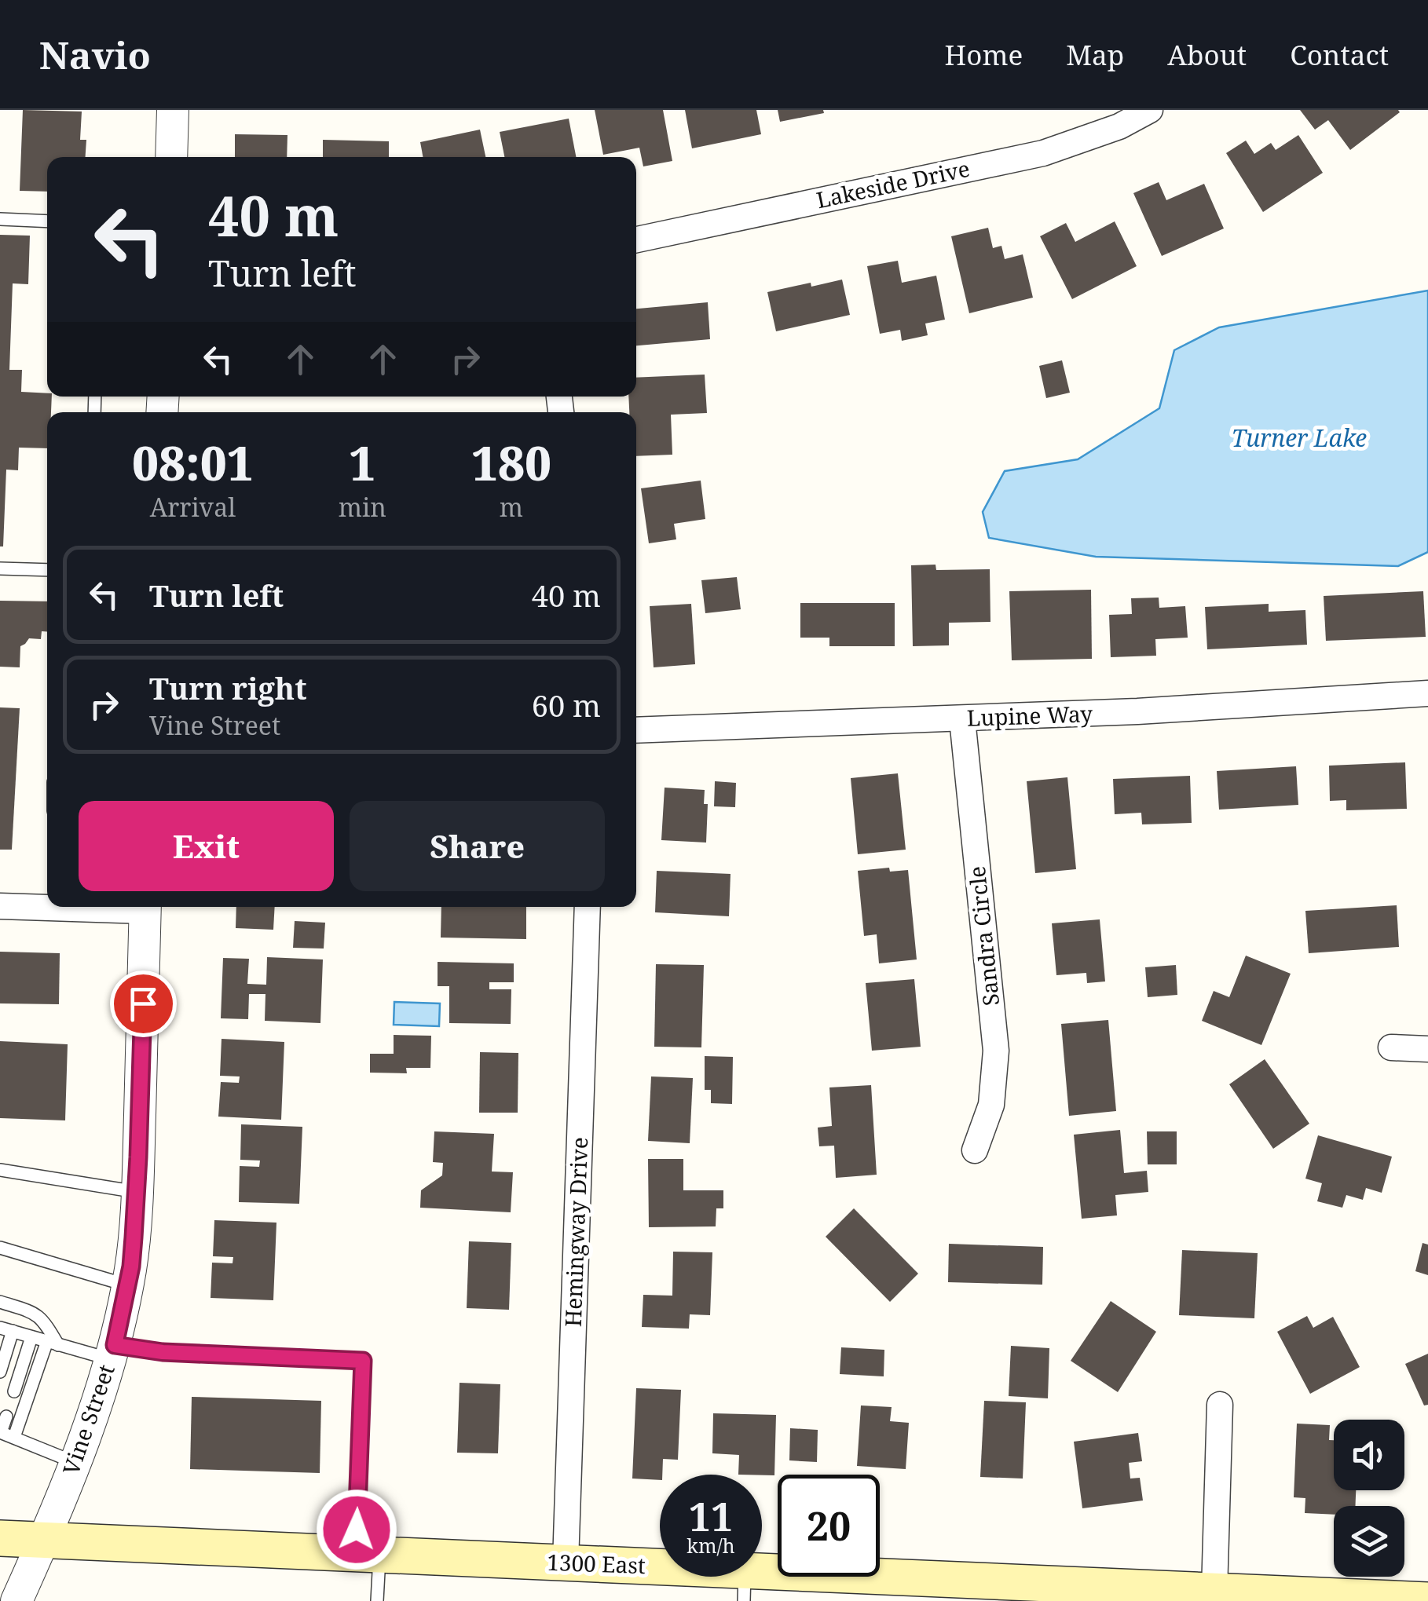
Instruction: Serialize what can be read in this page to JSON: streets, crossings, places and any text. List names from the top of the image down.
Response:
{
  "streets": {
    "main road": ["1300 East"],
    "street": [
      "Lakeside Drive",
      "Lupine Way",
      "Sandra Circle",
      "Hemingway Drive",
      "Vine Street"
    ]
  },
  "crossings": [
    ["Lupine Way", "Sandra Circle"],
    ["Hemingway Drive", "1300 East"],
    ["Vine Street", "1300 East"]
  ],
  "water": ["Turner Lake"],
  "page": {
    "header": "Navio",
    "nav": [
      "Home",
      "Map",
      "About",
      "Contact"
    ],
    "turn": ["40 m", "Turn left"],
    "eta": [
      "08:01",
      "Arrival",
      "1",
      "min",
      "180",
      "m"
    ],
    "list": [
      {
        "name": "Turn left",
        "value": "40 m"
      },
      {
        "name": "Turn right",
        "note": "Vine Street",
        "value": "60 m"
      }
    ],
    "buttons": ["Exit", "Share"],
    "speed": "11 km/h",
    "limit": "20"
  }
}
